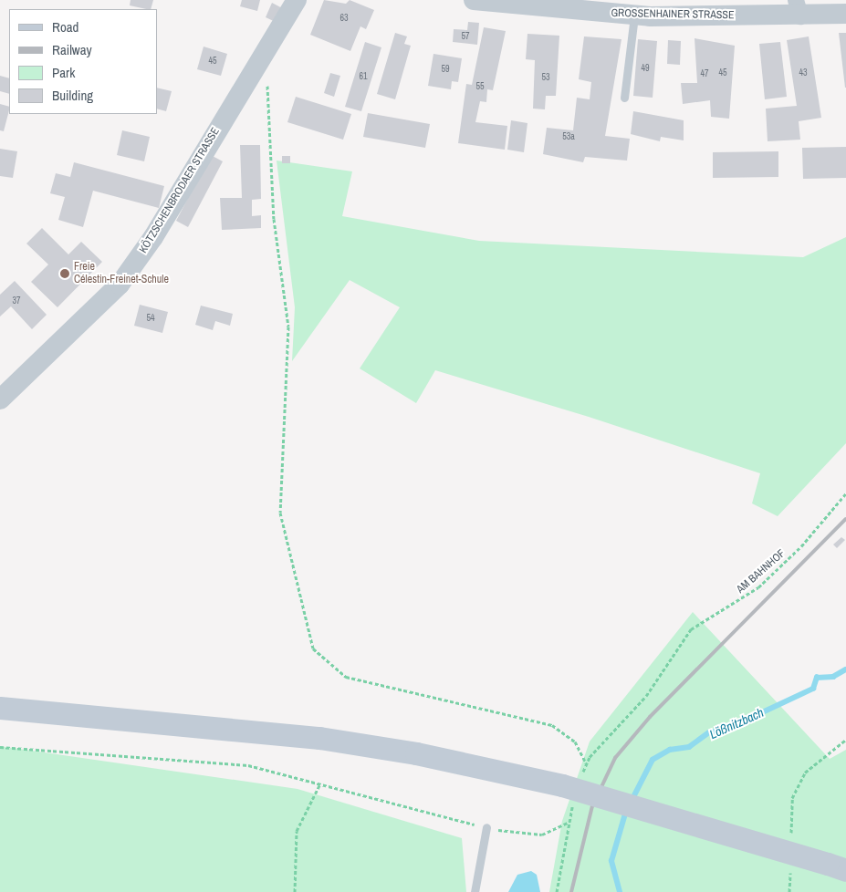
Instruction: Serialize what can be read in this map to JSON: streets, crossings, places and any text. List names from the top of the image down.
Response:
{
  "streets": {
    "street": ["GROSSENHAINER STRASSE", "KÖTZSCHENBRODAER STRASSE"],
    "path": ["AM BAHNHOF"]
  },
  "crossings": [
    ["KÖTZSCHENBRODAER STRASSE", "AM BAHNHOF"]
  ],
  "water": ["Lößnitzbach"],
  "places": ["Freie Célestin-Freinet-Schule"],
  "house_numbers": [
    "63",
    "57",
    "45",
    "49",
    "59",
    "45",
    "43",
    "47",
    "61",
    "53",
    "55",
    "53a",
    "37",
    "54"
  ],
  "legend": [
    "Road",
    "Railway",
    "Park",
    "Building"
  ]
}
